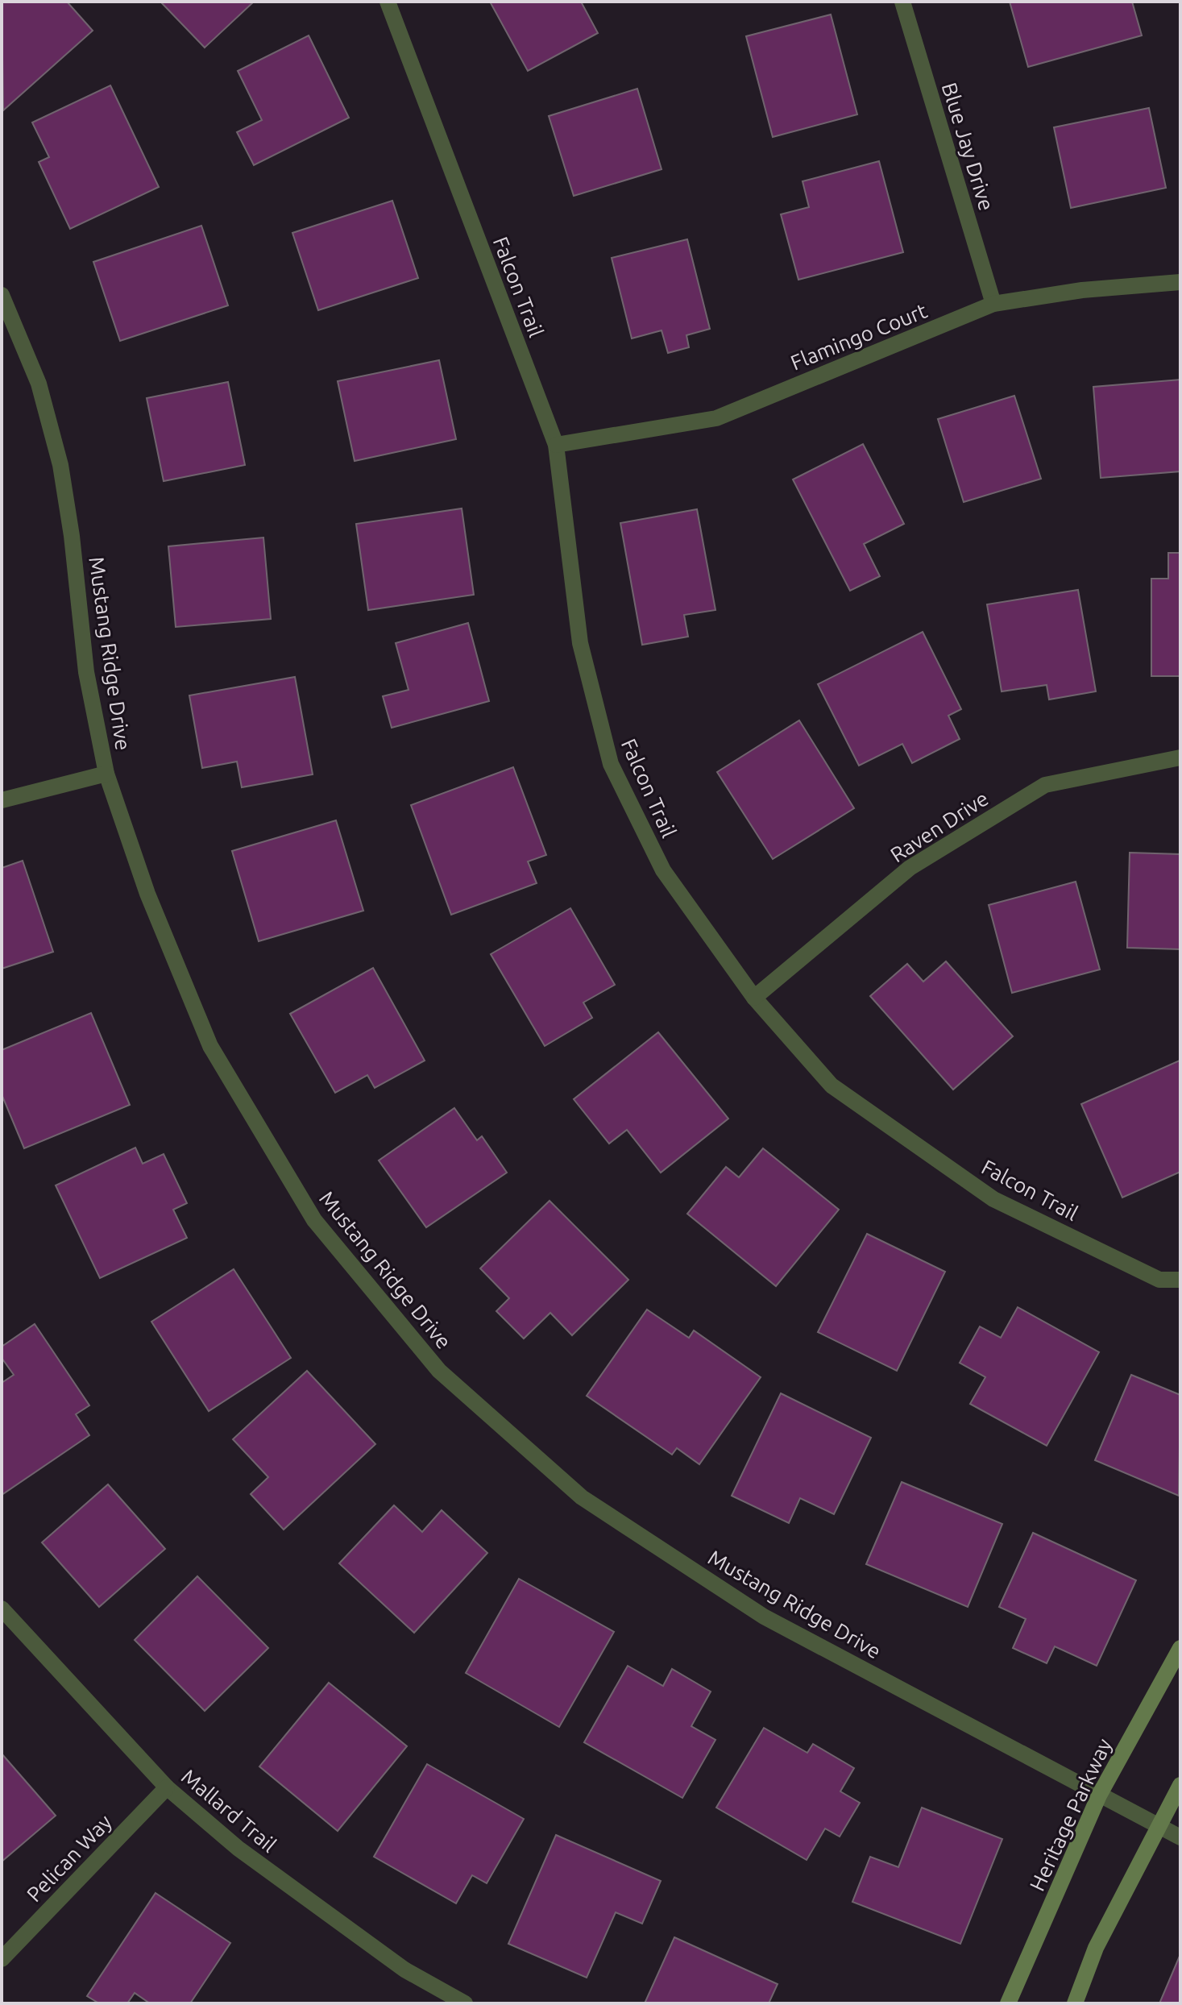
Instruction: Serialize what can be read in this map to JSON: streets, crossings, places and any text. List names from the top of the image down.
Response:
{
  "streets": {
    "main road": ["Heritage Parkway"],
    "street": [
      "Blue Jay Drive",
      "Falcon Trail",
      "Flamingo Court",
      "Mustang Ridge Drive",
      "Raven Drive",
      "Mallard Trail",
      "Pelican Way"
    ]
  },
  "crossings": [
    ["Blue Jay Drive", "Flamingo Court"],
    ["Falcon Trail", "Flamingo Court"],
    ["Falcon Trail", "Raven Drive"],
    ["Mustang Ridge Drive", "Heritage Parkway"],
    ["Mallard Trail", "Pelican Way"]
  ]
}
